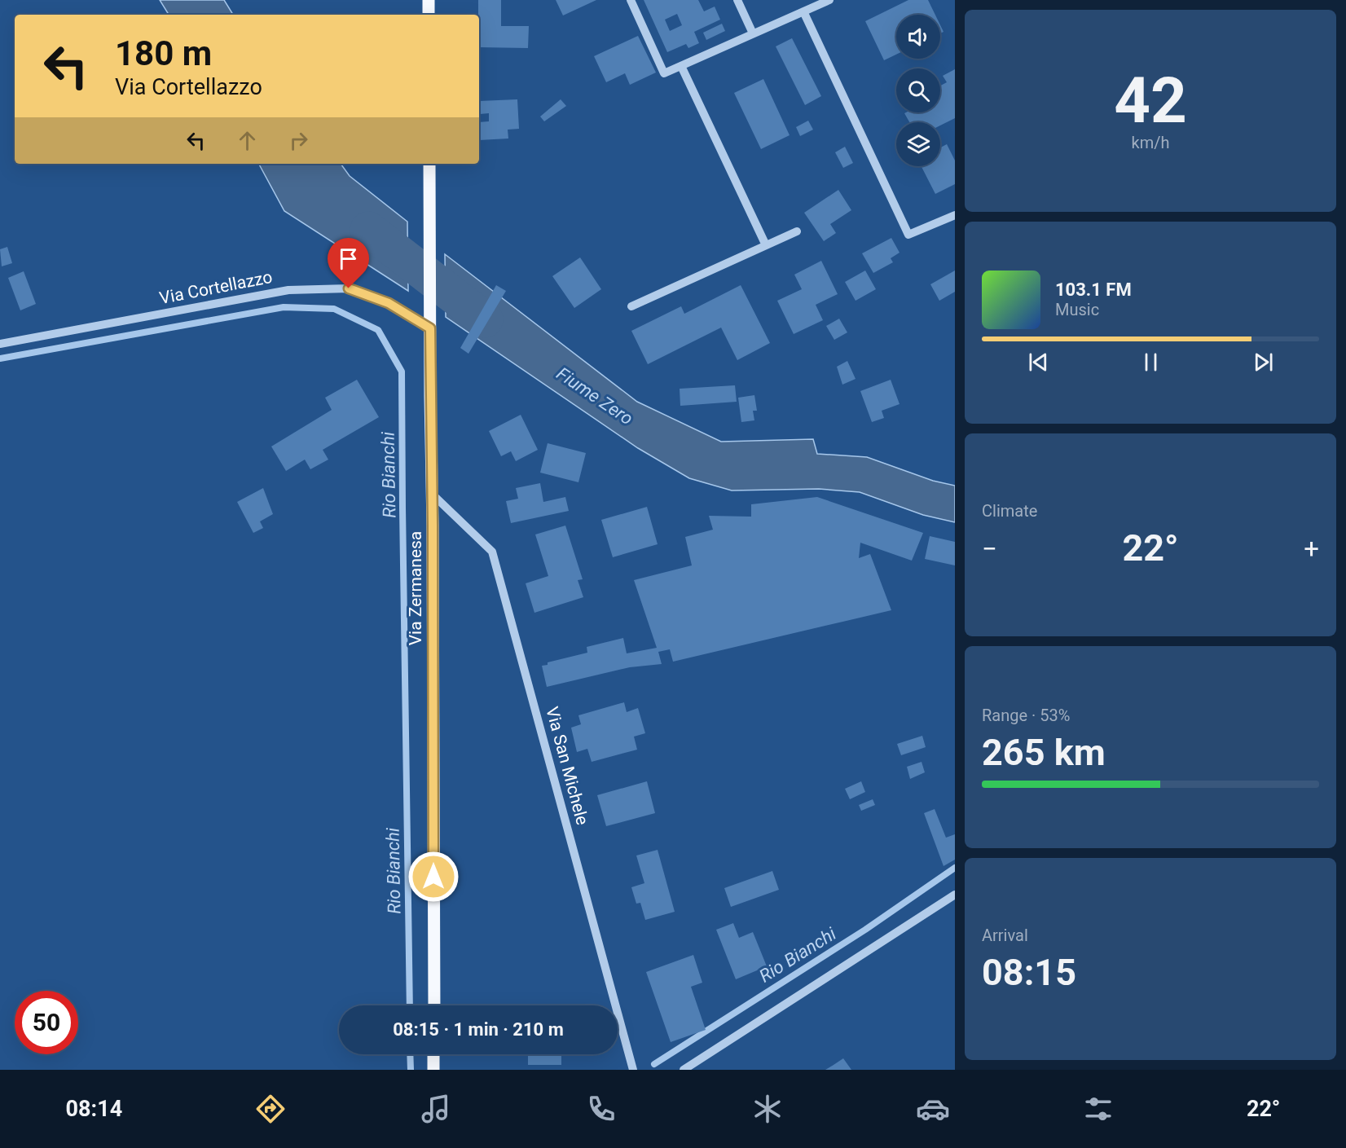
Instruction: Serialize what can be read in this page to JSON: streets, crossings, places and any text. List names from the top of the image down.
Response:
{
  "streets": {
    "main road": ["Via Zermanesa"],
    "street": ["Via Cortellazzo", "Via San Michele"]
  },
  "crossings": [
    ["Via Cortellazzo", "Via Zermanesa"],
    ["Via Zermanesa", "Via San Michele"]
  ],
  "water": ["Fiume Zero", "Rio Bianchi"],
  "page": {
    "tile": [
      ["42", "km/h"],
      "Climate",
      ["Range · 53%", "265 km"],
      ["Arrival", "08:15"]
    ],
    "turn": ["180 m", "Via Cortellazzo"],
    "song": ["103.1 FM", "Music"],
    "heat": ["−", "22°", "+"],
    "limit": "50",
    "trip": "08:15 · 1 min · 210 m",
    "tabs": ["08:14", "22°"]
  }
}
